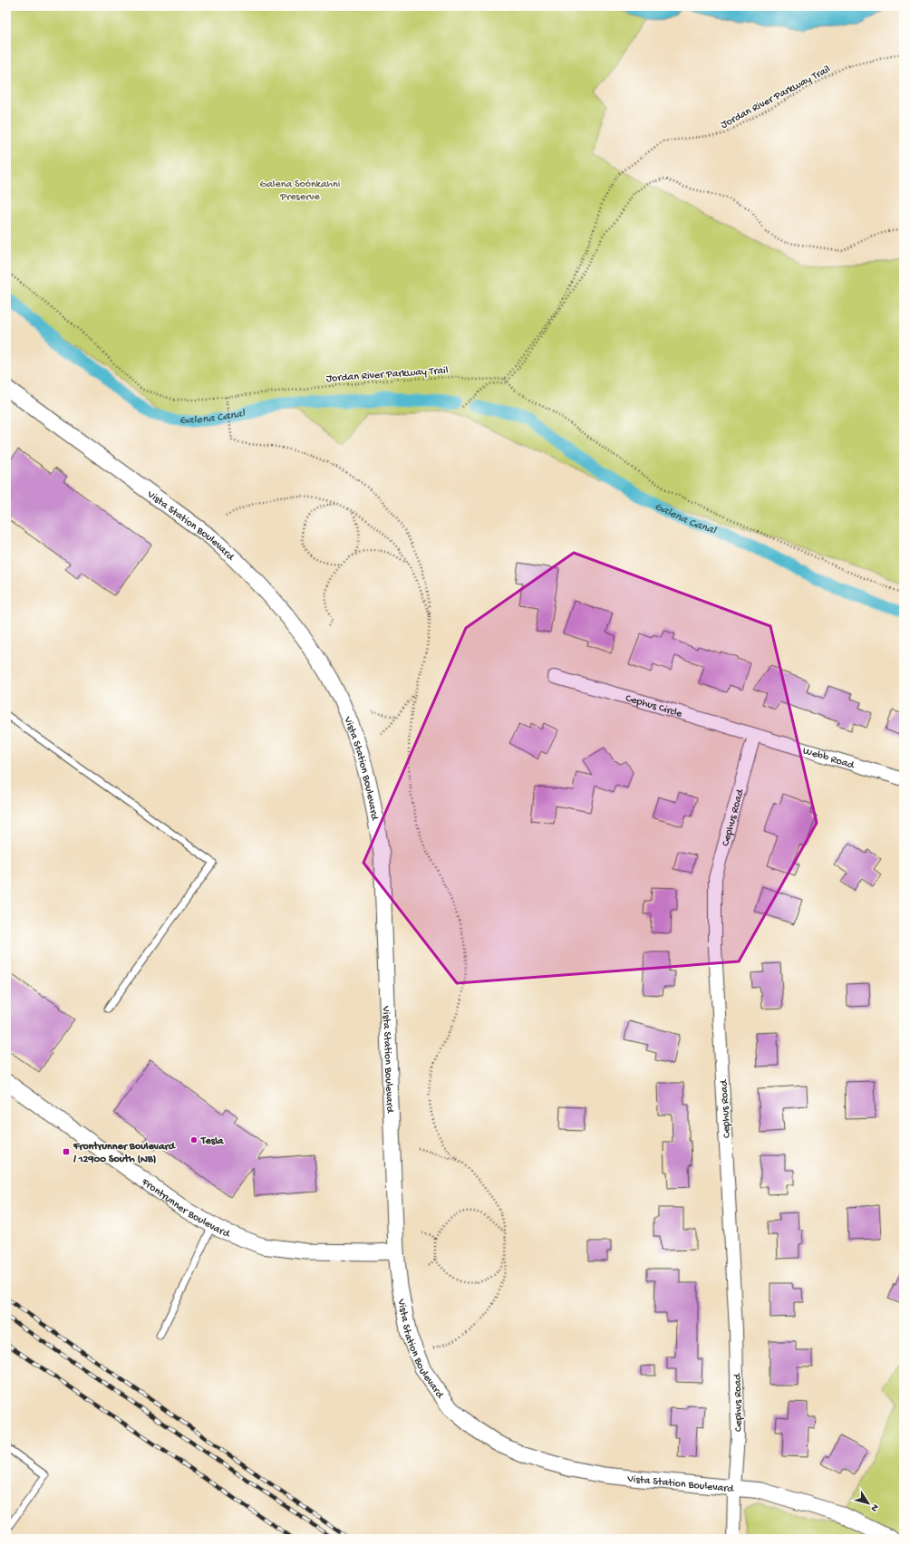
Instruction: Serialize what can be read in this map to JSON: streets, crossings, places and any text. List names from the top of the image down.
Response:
{
  "streets": {
    "street": [
      "Vista Station Boulevard",
      "Cephus Circle",
      "Webb Road",
      "Cephus Road",
      "Frontrunner Boulevard"
    ],
    "path": ["Jordan River Parkway Trail"]
  },
  "crossings": [
    ["Vista Station Boulevard", "Cephus Road"],
    ["Vista Station Boulevard", "Frontrunner Boulevard"],
    ["Cephus Circle", "Webb Road"],
    ["Cephus Circle", "Cephus Road"],
    ["Webb Road", "Cephus Road"]
  ],
  "water": ["Galena Canal"],
  "parks": ["Galena Soónkahni Preserve"],
  "places": {
    "other": ["Tesla"],
    "transit": ["Frontrunner Boulevard / 12900 South (NB)"]
  },
  "north": "bottom right"
}
